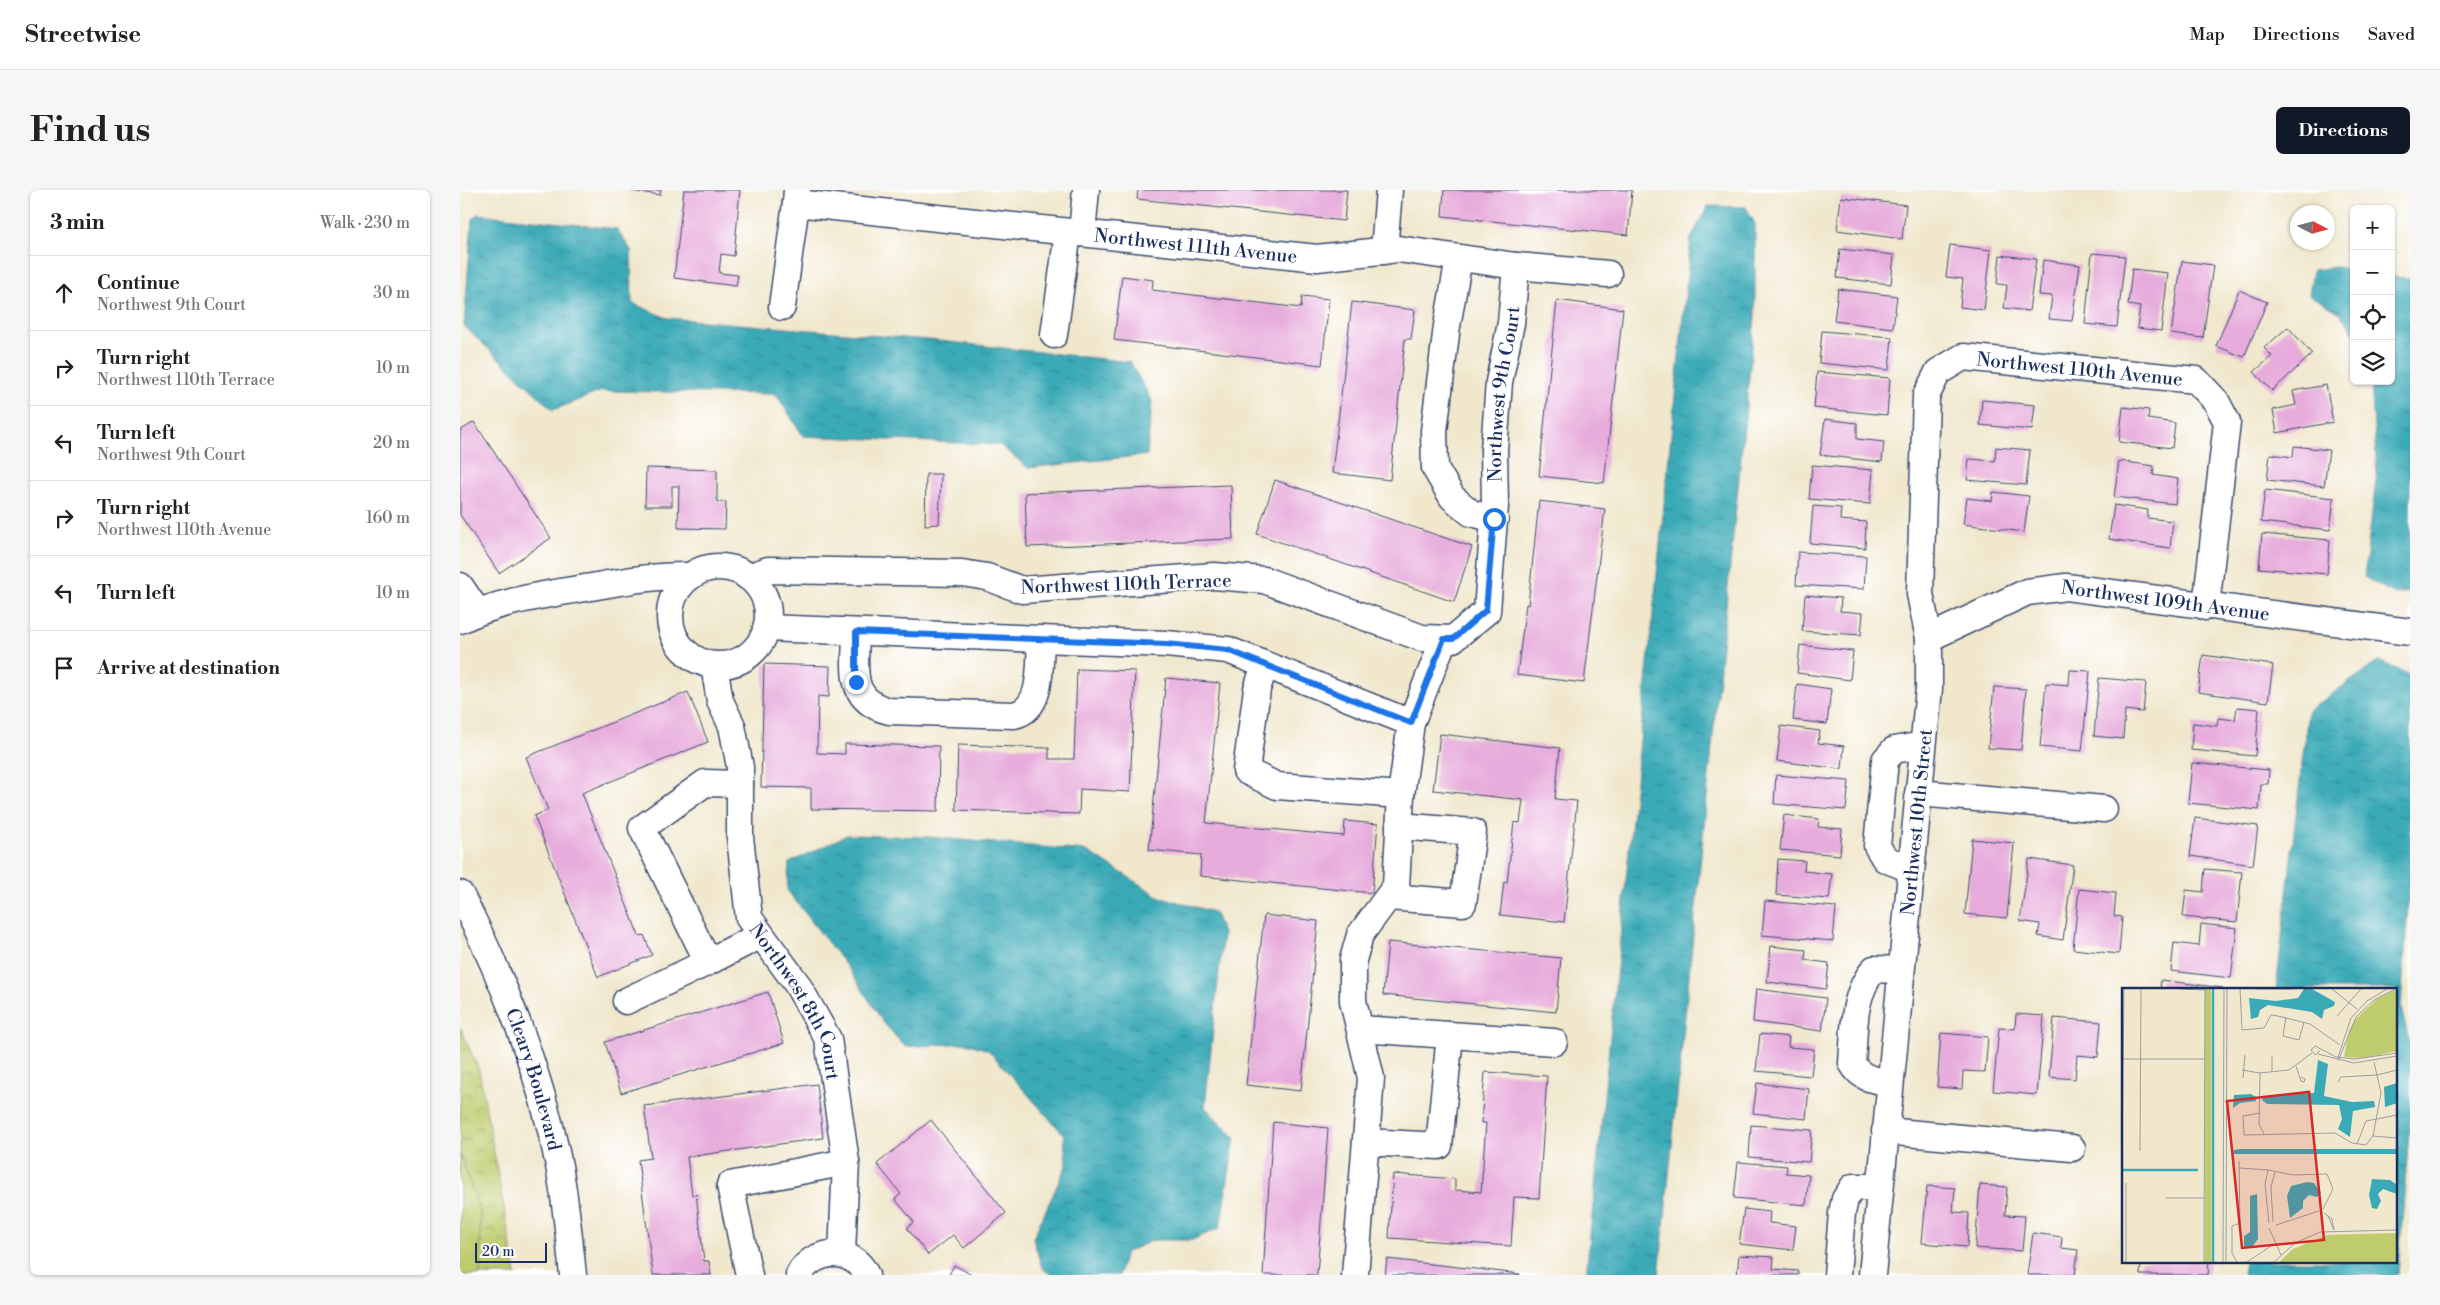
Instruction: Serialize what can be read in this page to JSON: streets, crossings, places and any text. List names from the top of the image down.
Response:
{
  "streets": {
    "street": [
      "Northwest 111th Avenue",
      "Northwest 110th Avenue",
      "Northwest 9th Court",
      "Northwest 110th Terrace",
      "Northwest 109th Avenue",
      "Northwest 10th Street",
      "Northwest 8th Court",
      "Cleary Boulevard"
    ]
  },
  "crossings": [
    ["Northwest 111th Avenue", "Northwest 9th Court"],
    ["Northwest 110th Avenue", "Northwest 109th Avenue"],
    ["Northwest 110th Avenue", "Northwest 10th Street"],
    ["Northwest 9th Court", "Northwest 110th Terrace"],
    ["Northwest 110th Terrace", "Northwest 8th Court"],
    ["Northwest 109th Avenue", "Northwest 10th Street"]
  ],
  "scale_bar": "20 m",
  "north": "right",
  "page": {
    "header": "Streetwise",
    "nav": ["Map", "Directions", "Saved"],
    "buttons": "Directions",
    "title": "Find us",
    "heading": ["3 min", "Walk · 230 m"],
    "map_buttons": ["+", "−"],
    "list": [
      ["Continue", "Northwest 9th Court", "30 m"],
      ["Turn right", "Northwest 110th Terrace", "10 m"],
      ["Turn left", "Northwest 9th Court", "20 m"],
      ["Turn right", "Northwest 110th Avenue", "160 m"],
      ["Turn left", "10 m"],
      "Arrive at destination"
    ],
    "scale": "20 m"
  }
}
